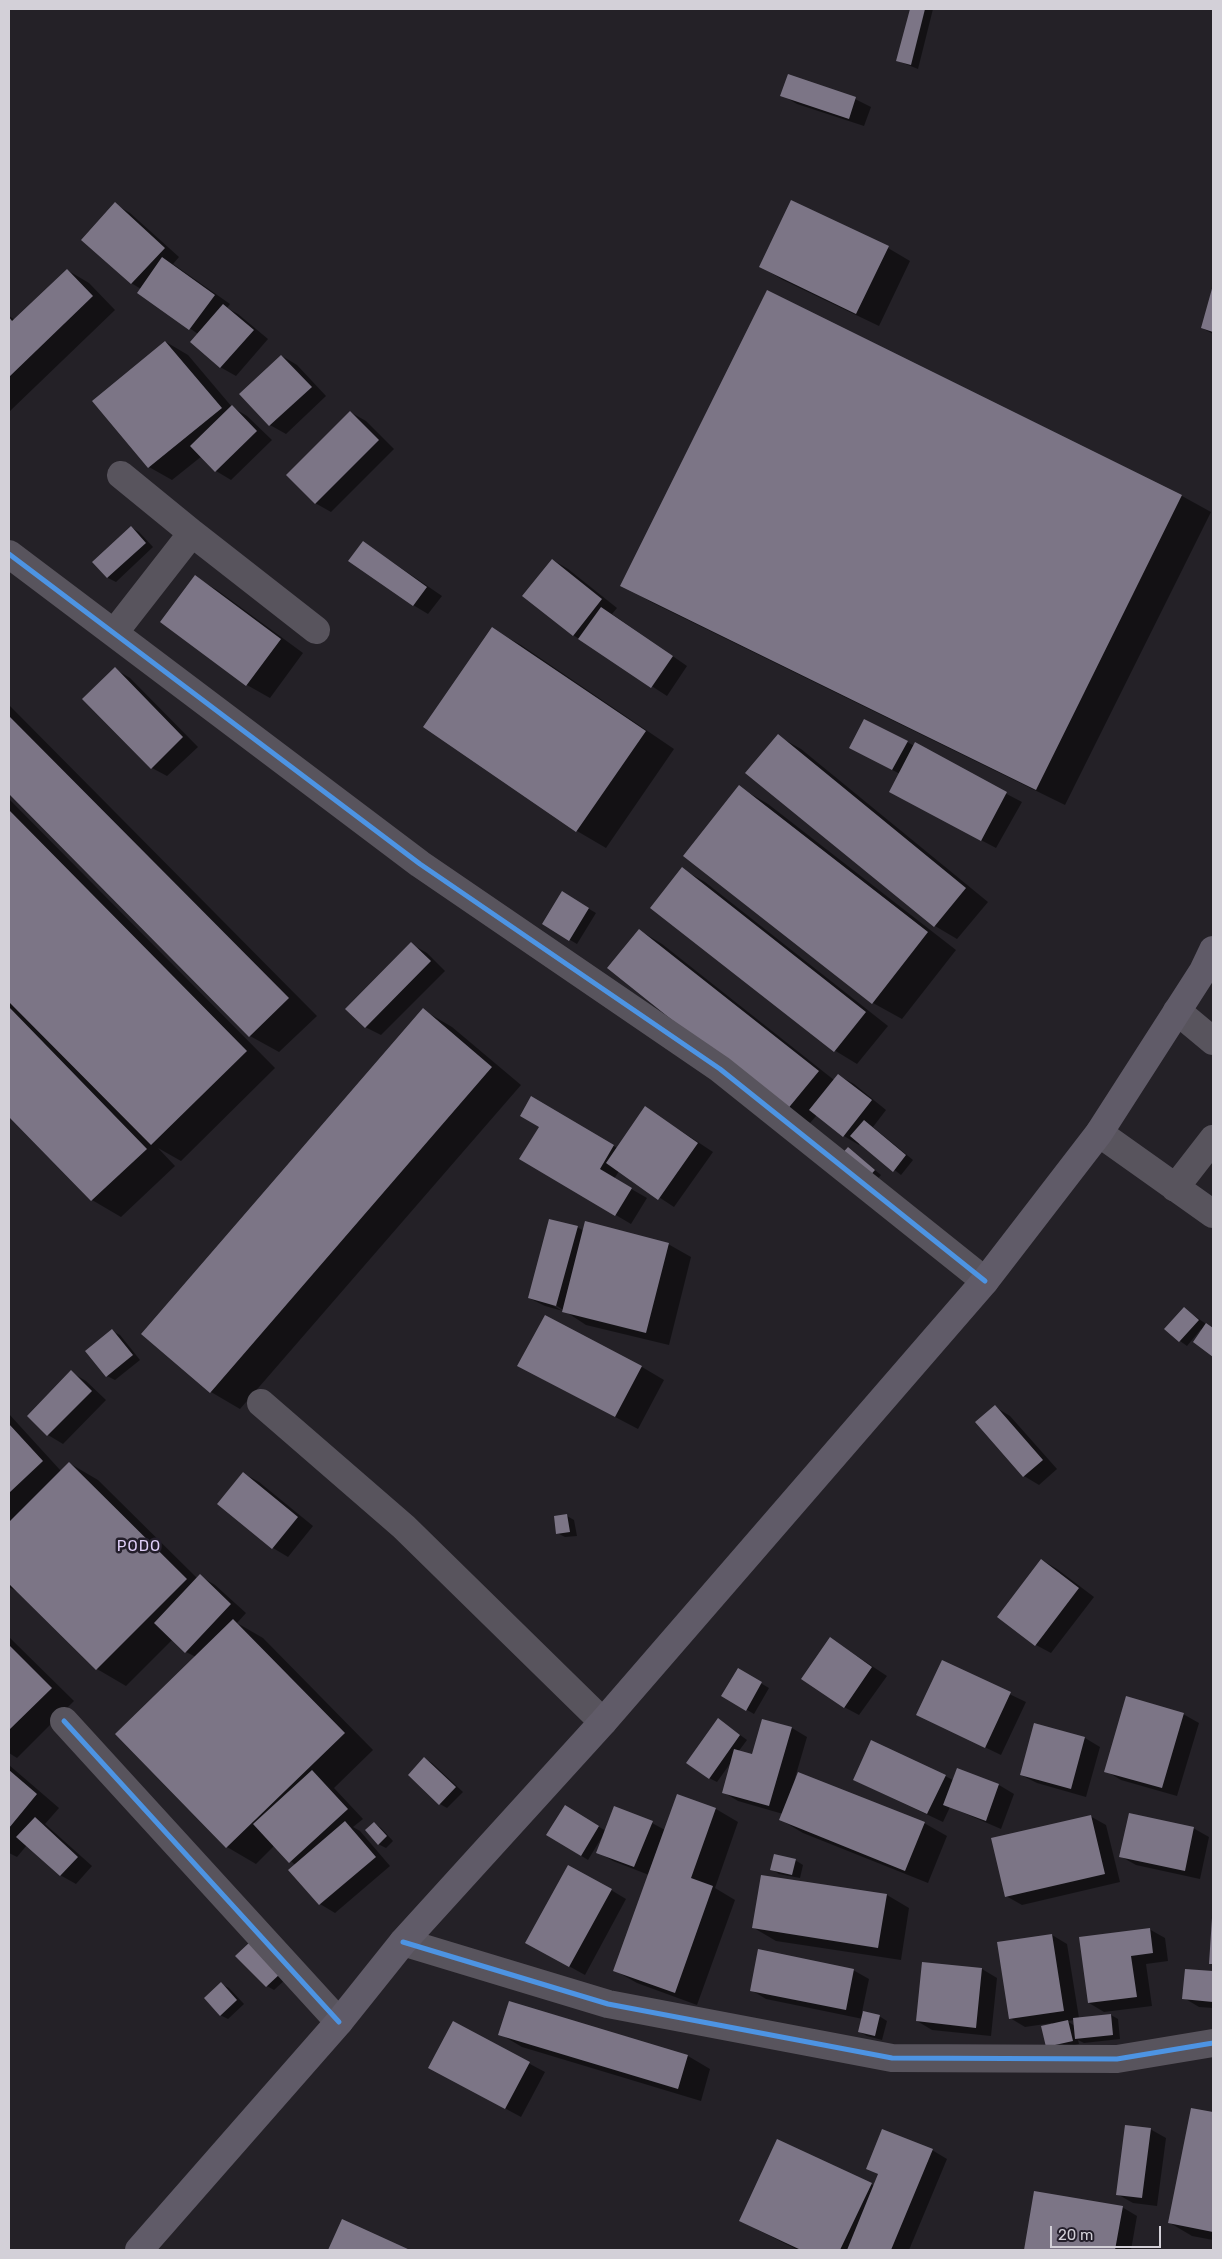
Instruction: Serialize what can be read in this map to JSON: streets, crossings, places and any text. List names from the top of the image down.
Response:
{
  "districts": ["PODO"],
  "scale_bar": "20 m"
}
